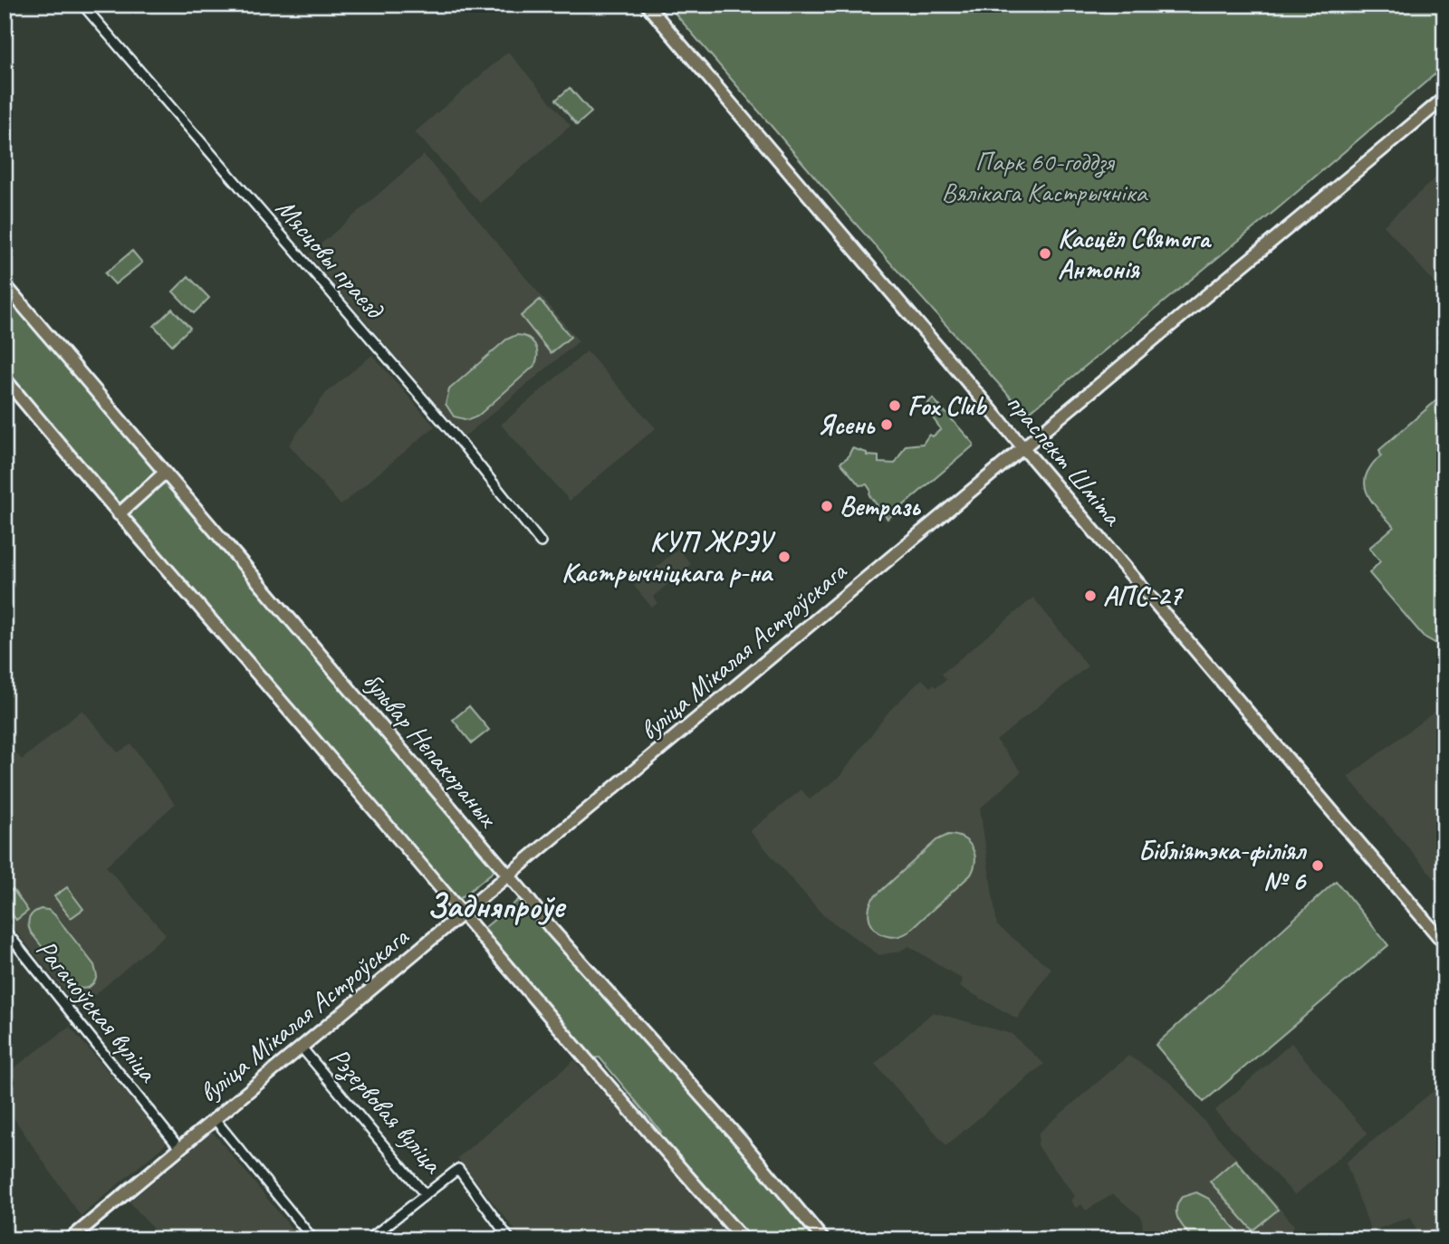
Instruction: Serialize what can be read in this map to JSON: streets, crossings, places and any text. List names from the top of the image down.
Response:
{
  "streets": {
    "main road": ["праспект Шміта", "вуліца Мікалая Астроўскага", "бульвар Непакораных"],
    "street": ["Мясцовы праезд", "Рагачоўская вуліца", "Рэзервовая вуліца"]
  },
  "crossings": [
    ["праспект Шміта", "вуліца Мікалая Астроўскага"],
    ["вуліца Мікалая Астроўскага", "бульвар Непакораных"],
    ["вуліца Мікалая Астроўскага", "Рагачоўская вуліца"],
    ["вуліца Мікалая Астроўскага", "Рэзервовая вуліца"]
  ],
  "districts": ["Задняпроўе"],
  "parks": ["Парк 60-годдзя Вялікага Кастрычніка"],
  "places": [
    "Касцёл Святога Антонія",
    "Fox Club",
    "Ясень",
    "Ветразь",
    "КУП ЖРЭУ Кастрычніцкага р-на",
    "АПС-27",
    "Бібліятэка-філіял № 6"
  ]
}
